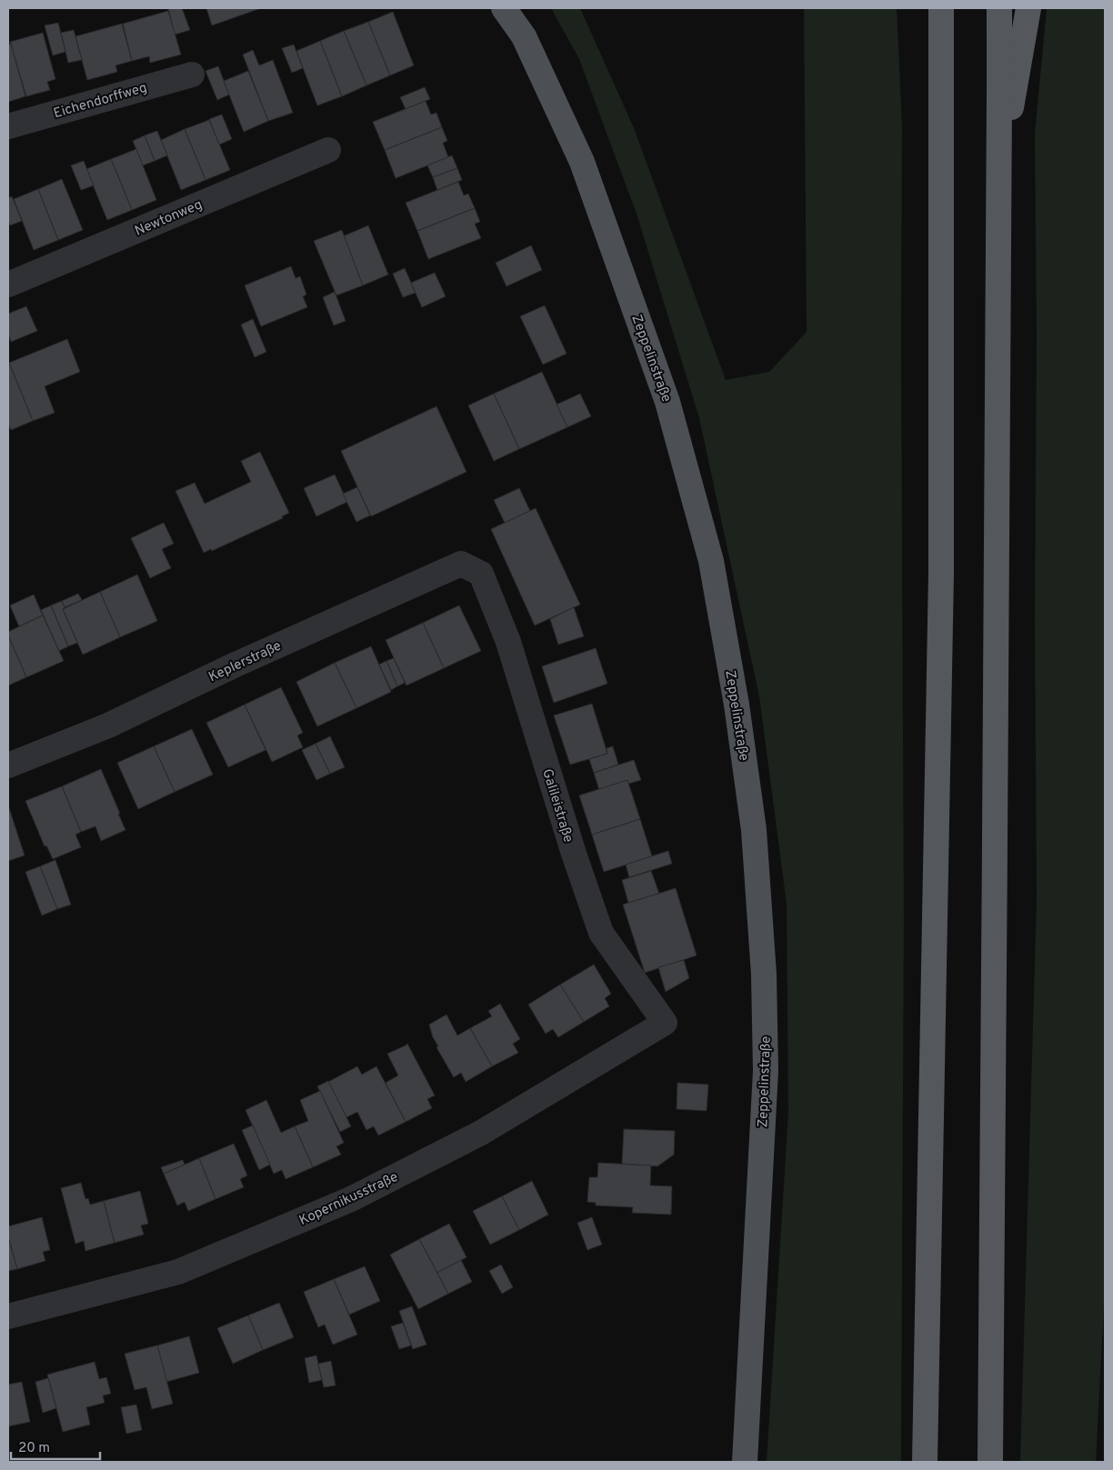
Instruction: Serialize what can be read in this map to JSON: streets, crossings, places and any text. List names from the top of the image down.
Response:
{
  "streets": {
    "main road": ["Zeppelinstraße"],
    "street": [
      "Eichendorffweg",
      "Newtonweg",
      "Keplerstraße",
      "Galileistraße",
      "Kopernikusstraße"
    ]
  },
  "crossings": [
    ["Keplerstraße", "Galileistraße"],
    ["Galileistraße", "Kopernikusstraße"]
  ],
  "scale_bar": "20 m"
}
